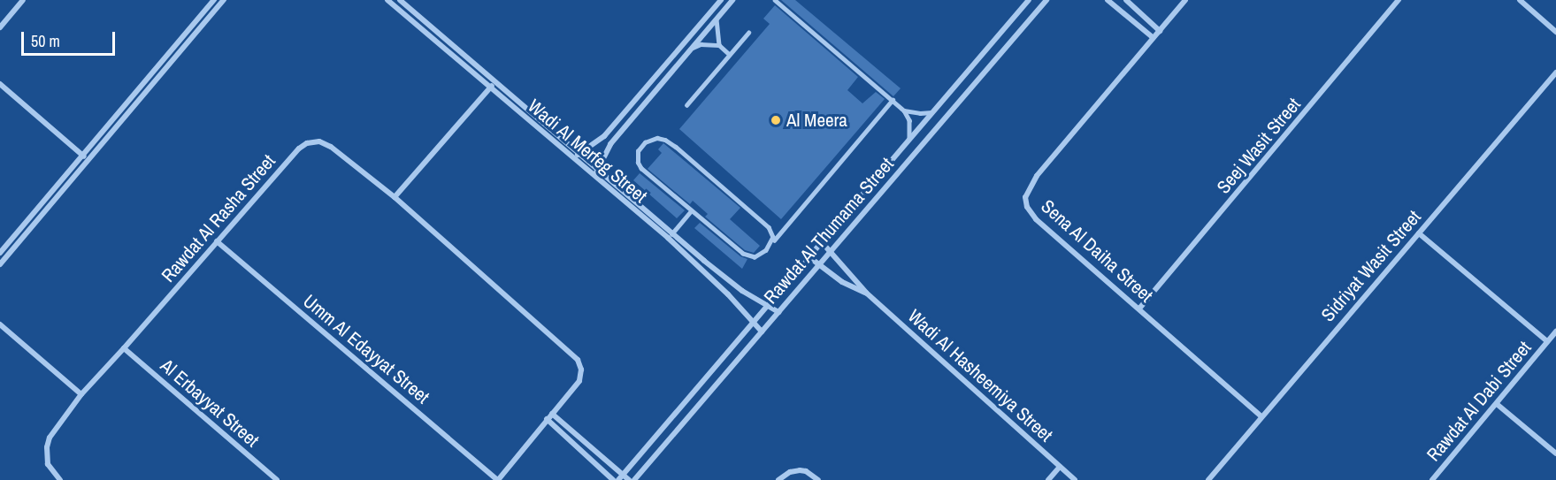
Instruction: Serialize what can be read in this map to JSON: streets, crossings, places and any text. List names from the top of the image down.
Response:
{
  "streets": {
    "street": [
      "Seej Wasit Street",
      "Wadi Al Merfeg Street",
      "Rawdat Al Rasha Street",
      "Rawdat Al Thumama Street",
      "Sena Al Daiha Street",
      "Sidriyat Wasit Street",
      "Umm Al Edayyat Street",
      "Wadi Al Hasheemiya Street",
      "Rawdat Al Dabi Street",
      "Al Erbayyat Street"
    ]
  },
  "crossings": [
    ["Seej Wasit Street", "Sena Al Daiha Street"],
    ["Wadi Al Merfeg Street", "Rawdat Al Thumama Street"],
    ["Rawdat Al Rasha Street", "Umm Al Edayyat Street"],
    ["Rawdat Al Rasha Street", "Al Erbayyat Street"],
    ["Rawdat Al Thumama Street", "Wadi Al Hasheemiya Street"],
    ["Sena Al Daiha Street", "Sidriyat Wasit Street"],
    ["Sidriyat Wasit Street", "Rawdat Al Dabi Street"]
  ],
  "places": ["Al Meera"],
  "scale_bar": "50 m"
}
